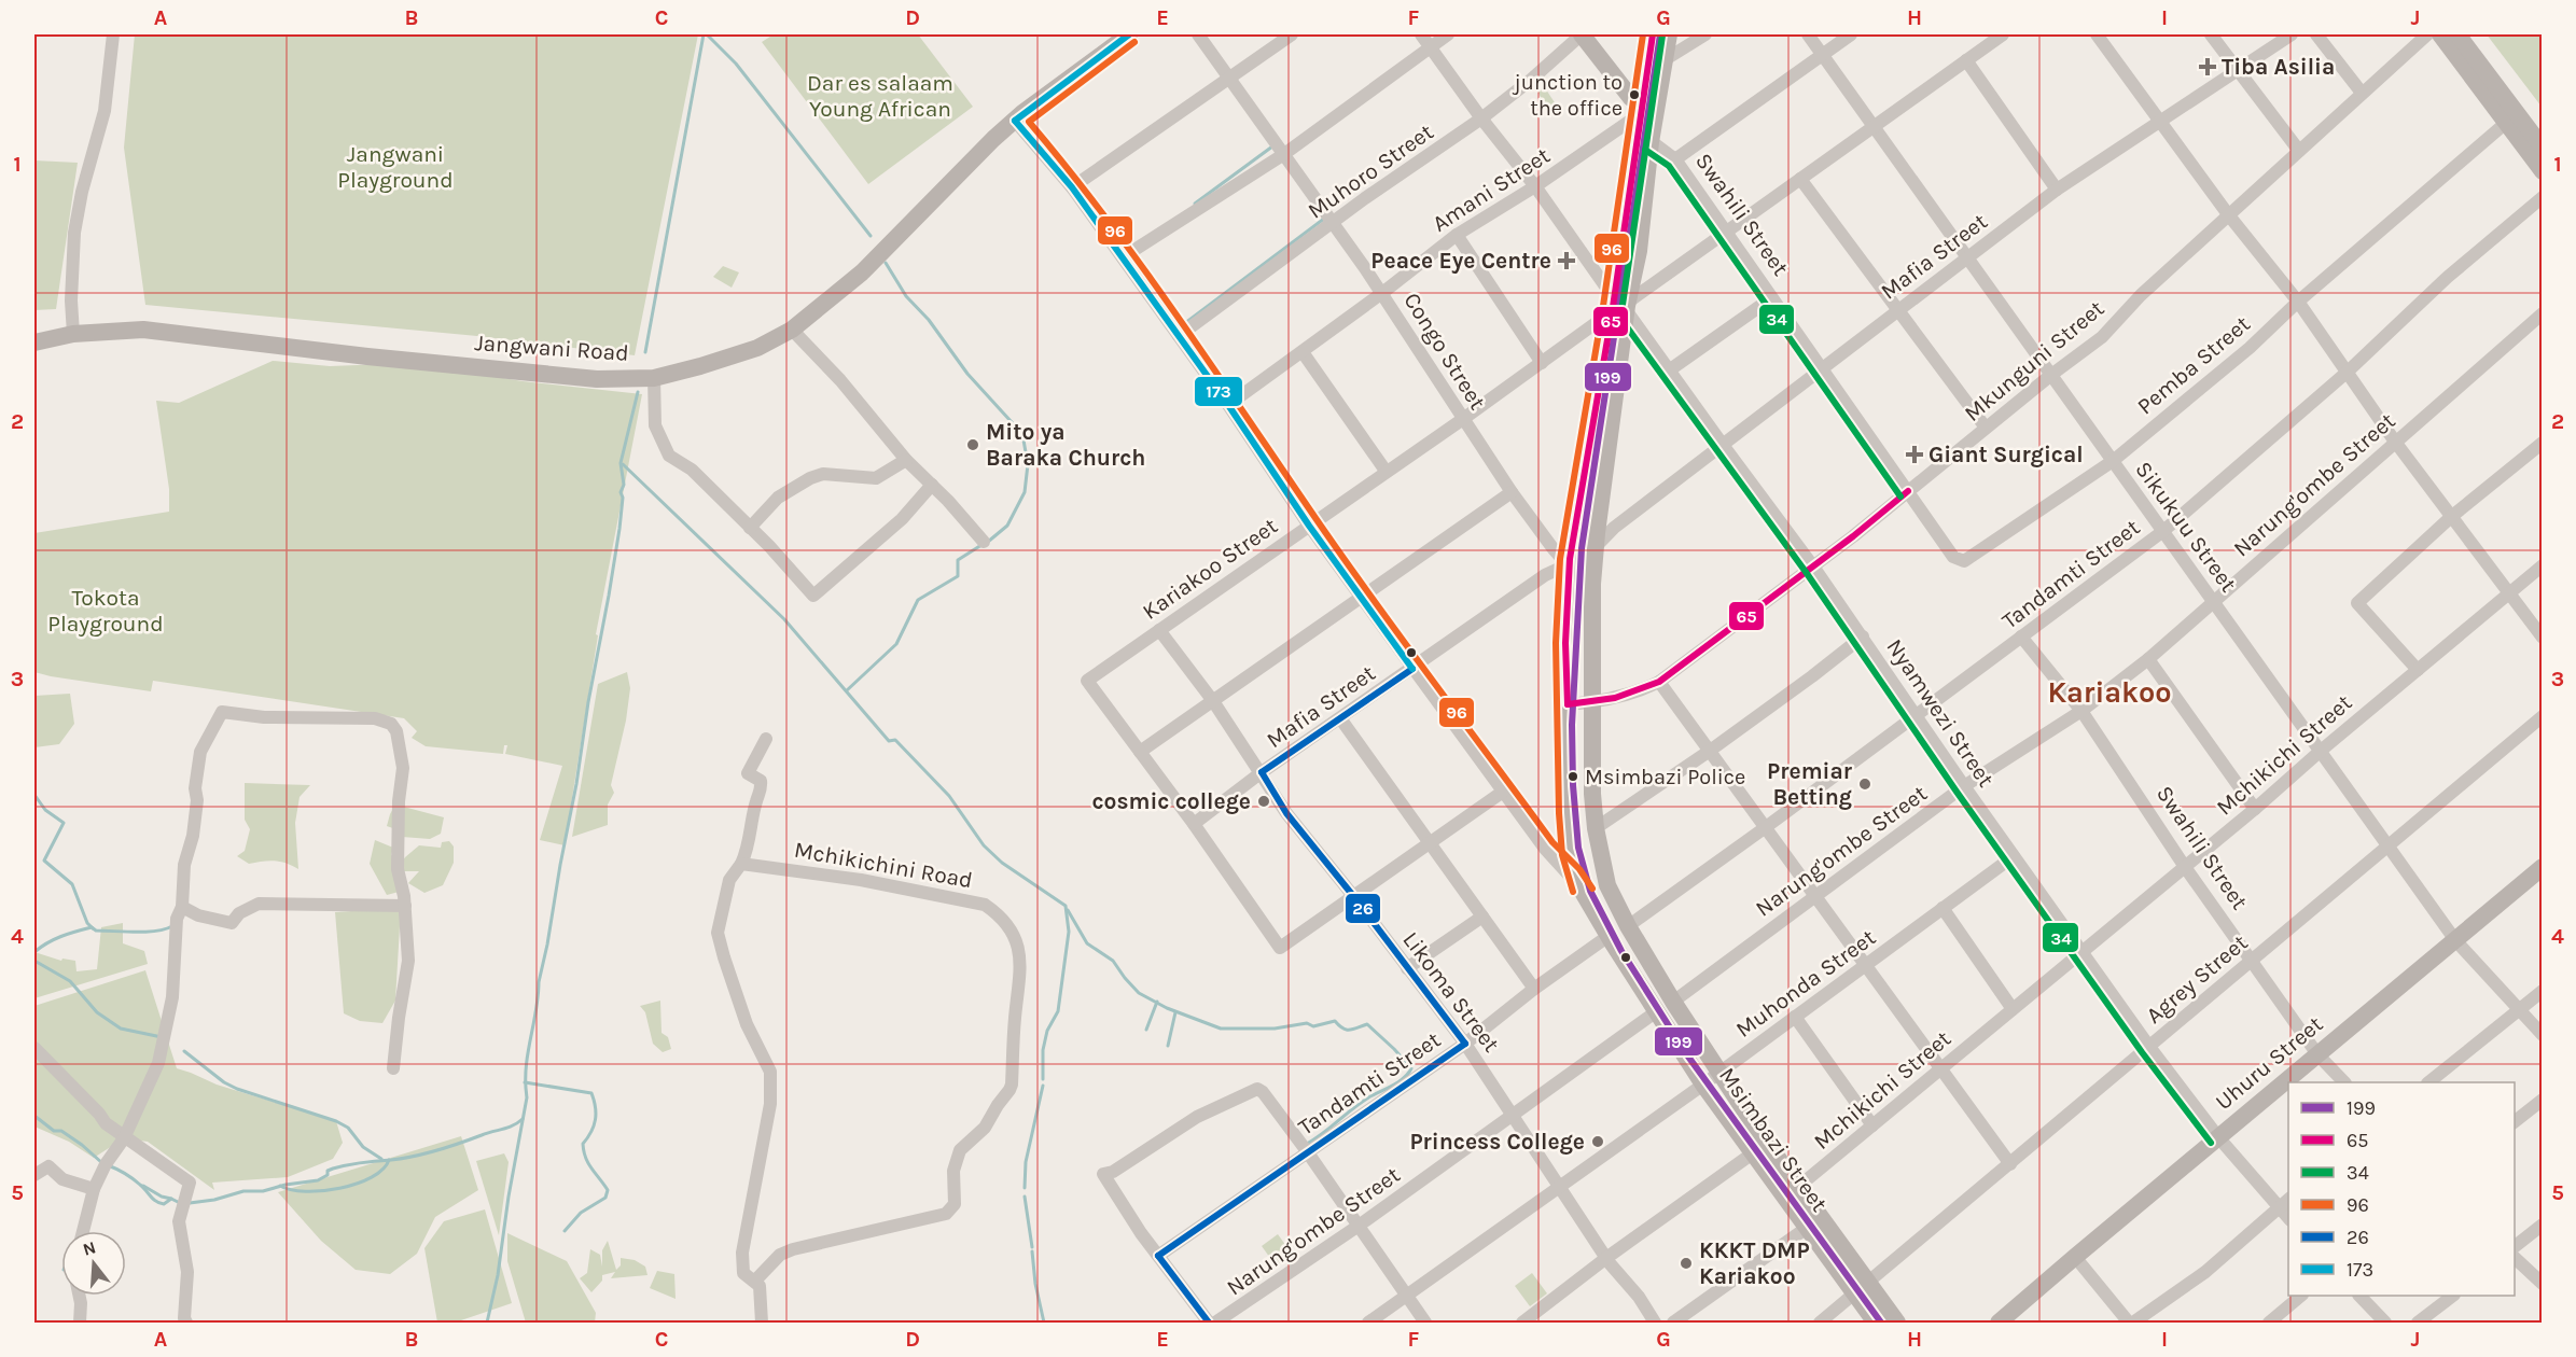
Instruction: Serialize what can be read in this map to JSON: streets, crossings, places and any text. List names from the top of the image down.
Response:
{
  "streets": {
    "street": [
      "Muhoro Street",
      "Amani Street",
      "Swahili Street",
      "Mafia Street",
      "Jangwani Road",
      "Congo Street",
      "Mkunguni Street",
      "Pemba Street",
      "Narung'ombe Street",
      "Sikukuu Street",
      "Kariakoo Street",
      "Tandamti Street",
      "Nyamwezi Street",
      "Mchikichi Street",
      "Mchikichini Road",
      "Agrey Street",
      "Muhonda Street",
      "Likoma Street",
      "Uhuru Street",
      "Msimbazi Street"
    ]
  },
  "crossings": [
    ["Muhoro Street", "Congo Street"],
    ["Muhoro Street", "Nyamwezi Street"],
    ["Amani Street", "Congo Street"],
    ["Amani Street", "Nyamwezi Street"],
    ["Amani Street", "Msimbazi Street"],
    ["Swahili Street", "Mafia Street"],
    ["Swahili Street", "Mkunguni Street"],
    ["Swahili Street", "Pemba Street"],
    ["Swahili Street", "Narung'ombe Street"],
    ["Swahili Street", "Kariakoo Street"],
    ["Swahili Street", "Tandamti Street"],
    ["Swahili Street", "Mchikichi Street"],
    ["Swahili Street", "Agrey Street"],
    ["Swahili Street", "Uhuru Street"],
    ["Swahili Street", "Msimbazi Street"],
    ["Mafia Street", "Congo Street"],
    ["Mafia Street", "Sikukuu Street"],
    ["Mafia Street", "Nyamwezi Street"],
    ["Mafia Street", "Likoma Street"],
    ["Mafia Street", "Msimbazi Street"],
    ["Congo Street", "Kariakoo Street"],
    ["Congo Street", "Msimbazi Street"],
    ["Mkunguni Street", "Pemba Street"],
    ["Mkunguni Street", "Sikukuu Street"],
    ["Mkunguni Street", "Nyamwezi Street"],
    ["Mkunguni Street", "Msimbazi Street"],
    ["Pemba Street", "Sikukuu Street"],
    ["Narung'ombe Street", "Sikukuu Street"],
    ["Narung'ombe Street", "Nyamwezi Street"],
    ["Narung'ombe Street", "Likoma Street"],
    ["Narung'ombe Street", "Msimbazi Street"],
    ["Sikukuu Street", "Kariakoo Street"],
    ["Sikukuu Street", "Tandamti Street"],
    ["Sikukuu Street", "Mchikichi Street"],
    ["Sikukuu Street", "Agrey Street"],
    ["Sikukuu Street", "Uhuru Street"],
    ["Kariakoo Street", "Nyamwezi Street"],
    ["Kariakoo Street", "Likoma Street"],
    ["Kariakoo Street", "Msimbazi Street"],
    ["Tandamti Street", "Nyamwezi Street"],
    ["Tandamti Street", "Likoma Street"],
    ["Tandamti Street", "Msimbazi Street"],
    ["Nyamwezi Street", "Mchikichi Street"],
    ["Nyamwezi Street", "Agrey Street"],
    ["Nyamwezi Street", "Muhonda Street"],
    ["Nyamwezi Street", "Uhuru Street"],
    ["Nyamwezi Street", "Msimbazi Street"],
    ["Mchikichi Street", "Msimbazi Street"],
    ["Agrey Street", "Msimbazi Street"],
    ["Muhonda Street", "Likoma Street"],
    ["Muhonda Street", "Msimbazi Street"]
  ],
  "districts": ["Kariakoo"],
  "parks": ["Dar es salaam Young African", "Jangwani Playground", "Tokota Playground"],
  "places": {
    "health": ["Tiba Asilia", "Peace Eye Centre", "Giant Surgical"],
    "other": [
      "junction to the office",
      "Mito ya Baraka Church",
      "Msimbazi Police",
      "Premiar Betting",
      "cosmic college",
      "Princess College",
      "KKKT DMP Kariakoo"
    ]
  },
  "lines": [
    "transit line 199",
    "transit line 65",
    "transit line 96",
    "transit line 173",
    "transit line 34",
    "transit line 26"
  ],
  "legend": [
    "199",
    "65",
    "34",
    "96",
    "26",
    "173"
  ],
  "north": "top",
  "grid": {
    "columns": [
      "A",
      "B",
      "C",
      "D",
      "E",
      "F",
      "G",
      "H",
      "I",
      "J"
    ],
    "rows": [
      "1",
      "2",
      "3",
      "4",
      "5"
    ]
  }
}
